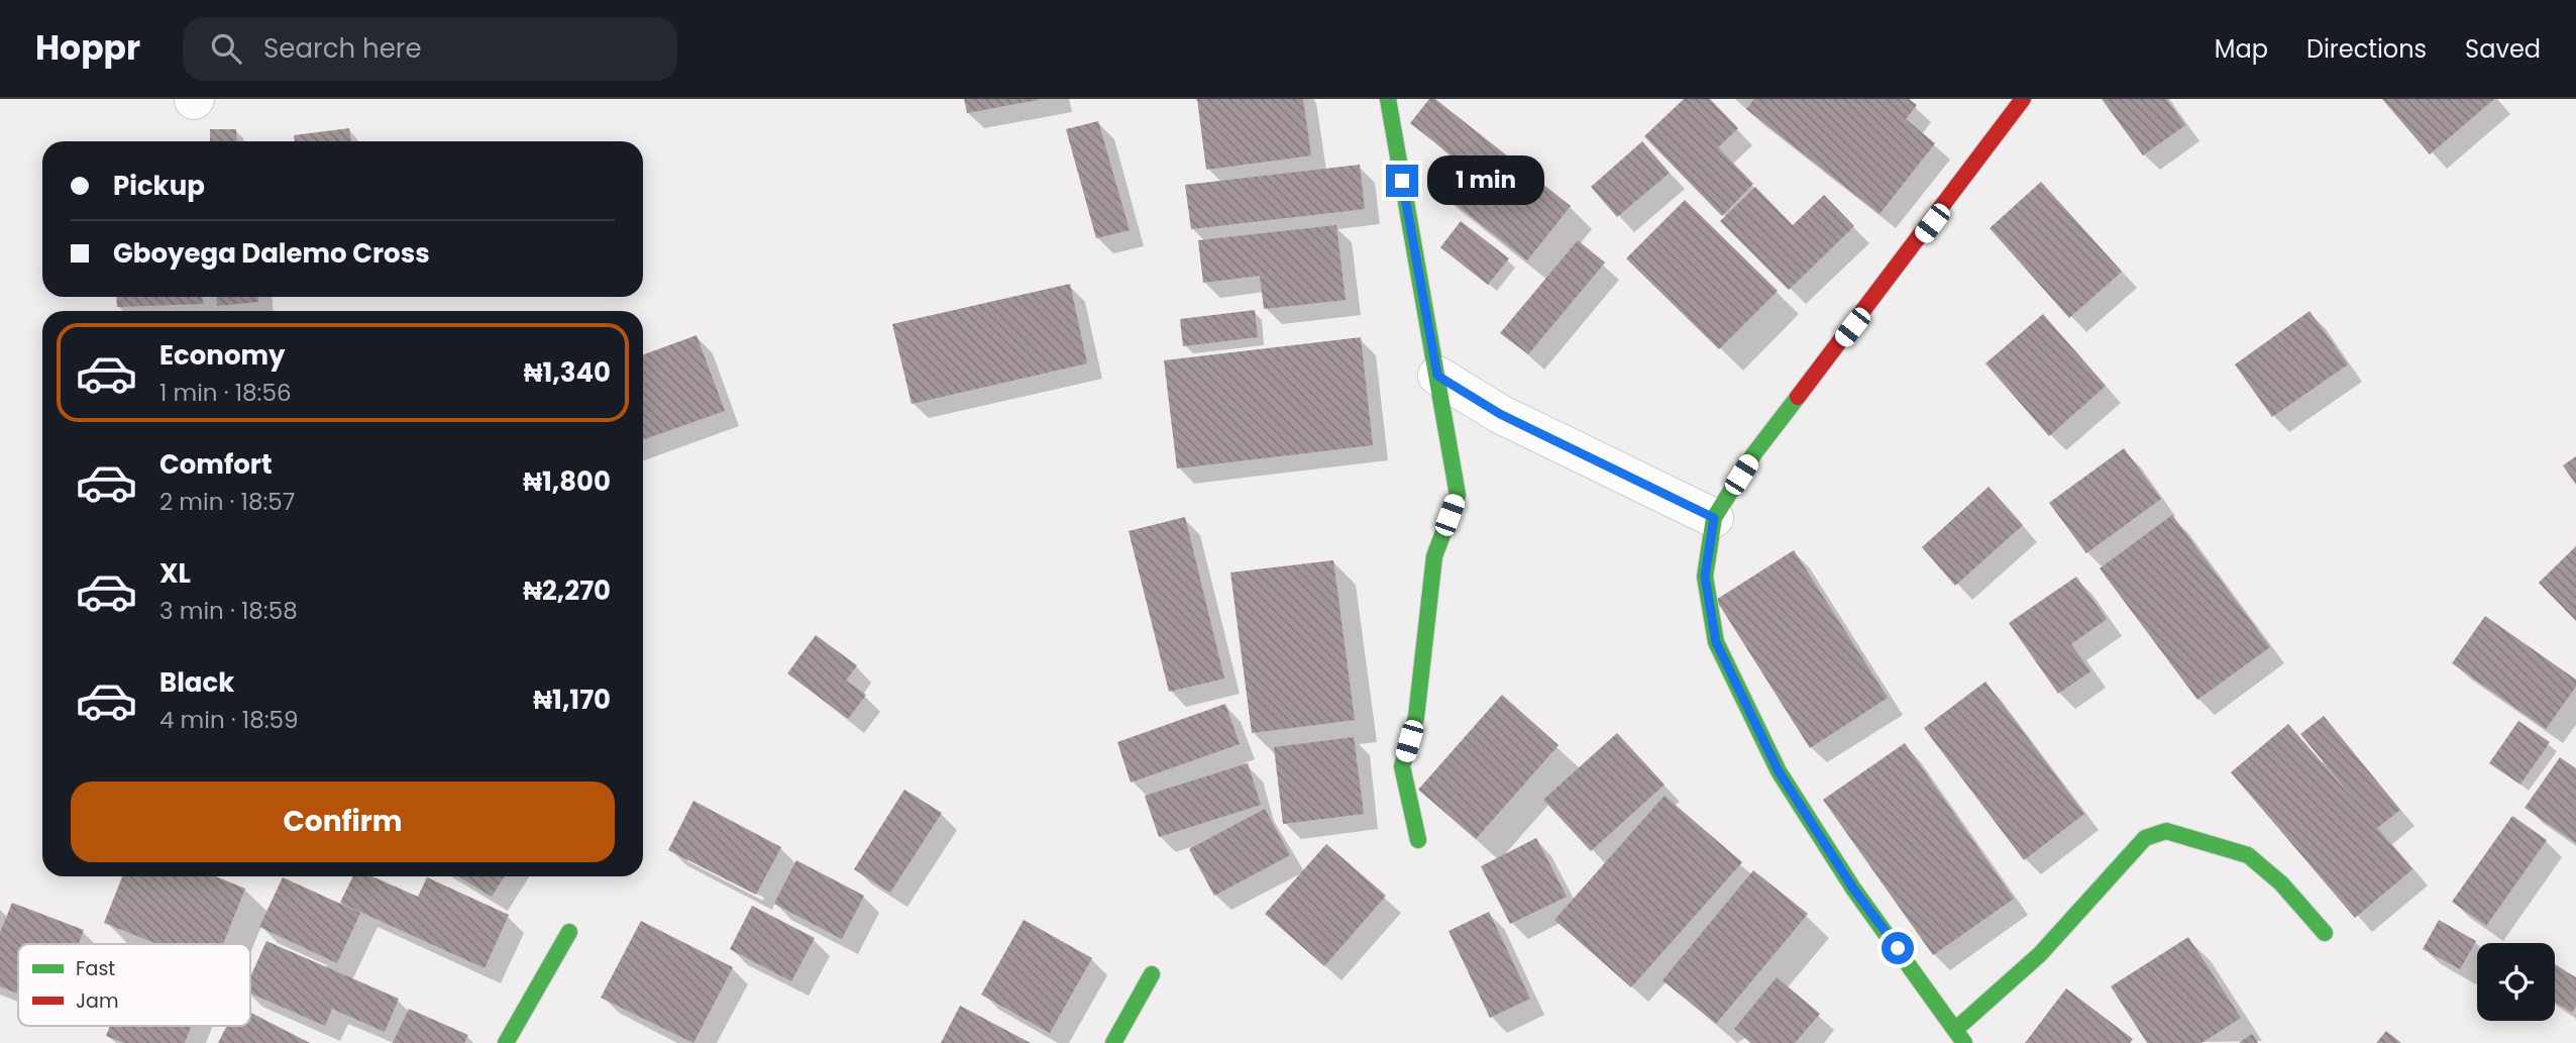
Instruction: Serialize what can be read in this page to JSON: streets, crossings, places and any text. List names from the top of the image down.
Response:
{
  "legend": ["Fast", "Jam"],
  "page": {
    "header": "Hoppr",
    "search": "Search here",
    "nav": ["Map", "Directions", "Saved"],
    "banner": ["Pickup", "Gboyega Dalemo Cross"],
    "bubble": "1 min",
    "list": [
      {
        "name": "Economy",
        "note": "1 min · 18:56",
        "value": "₦1,340"
      },
      {
        "name": "Comfort",
        "note": "2 min · 18:57",
        "value": "₦1,800"
      },
      {
        "name": "XL",
        "note": "3 min · 18:58",
        "value": "₦2,270"
      },
      {
        "name": "Black",
        "note": "4 min · 18:59",
        "value": "₦1,170"
      }
    ],
    "buttons": "Confirm"
  }
}
